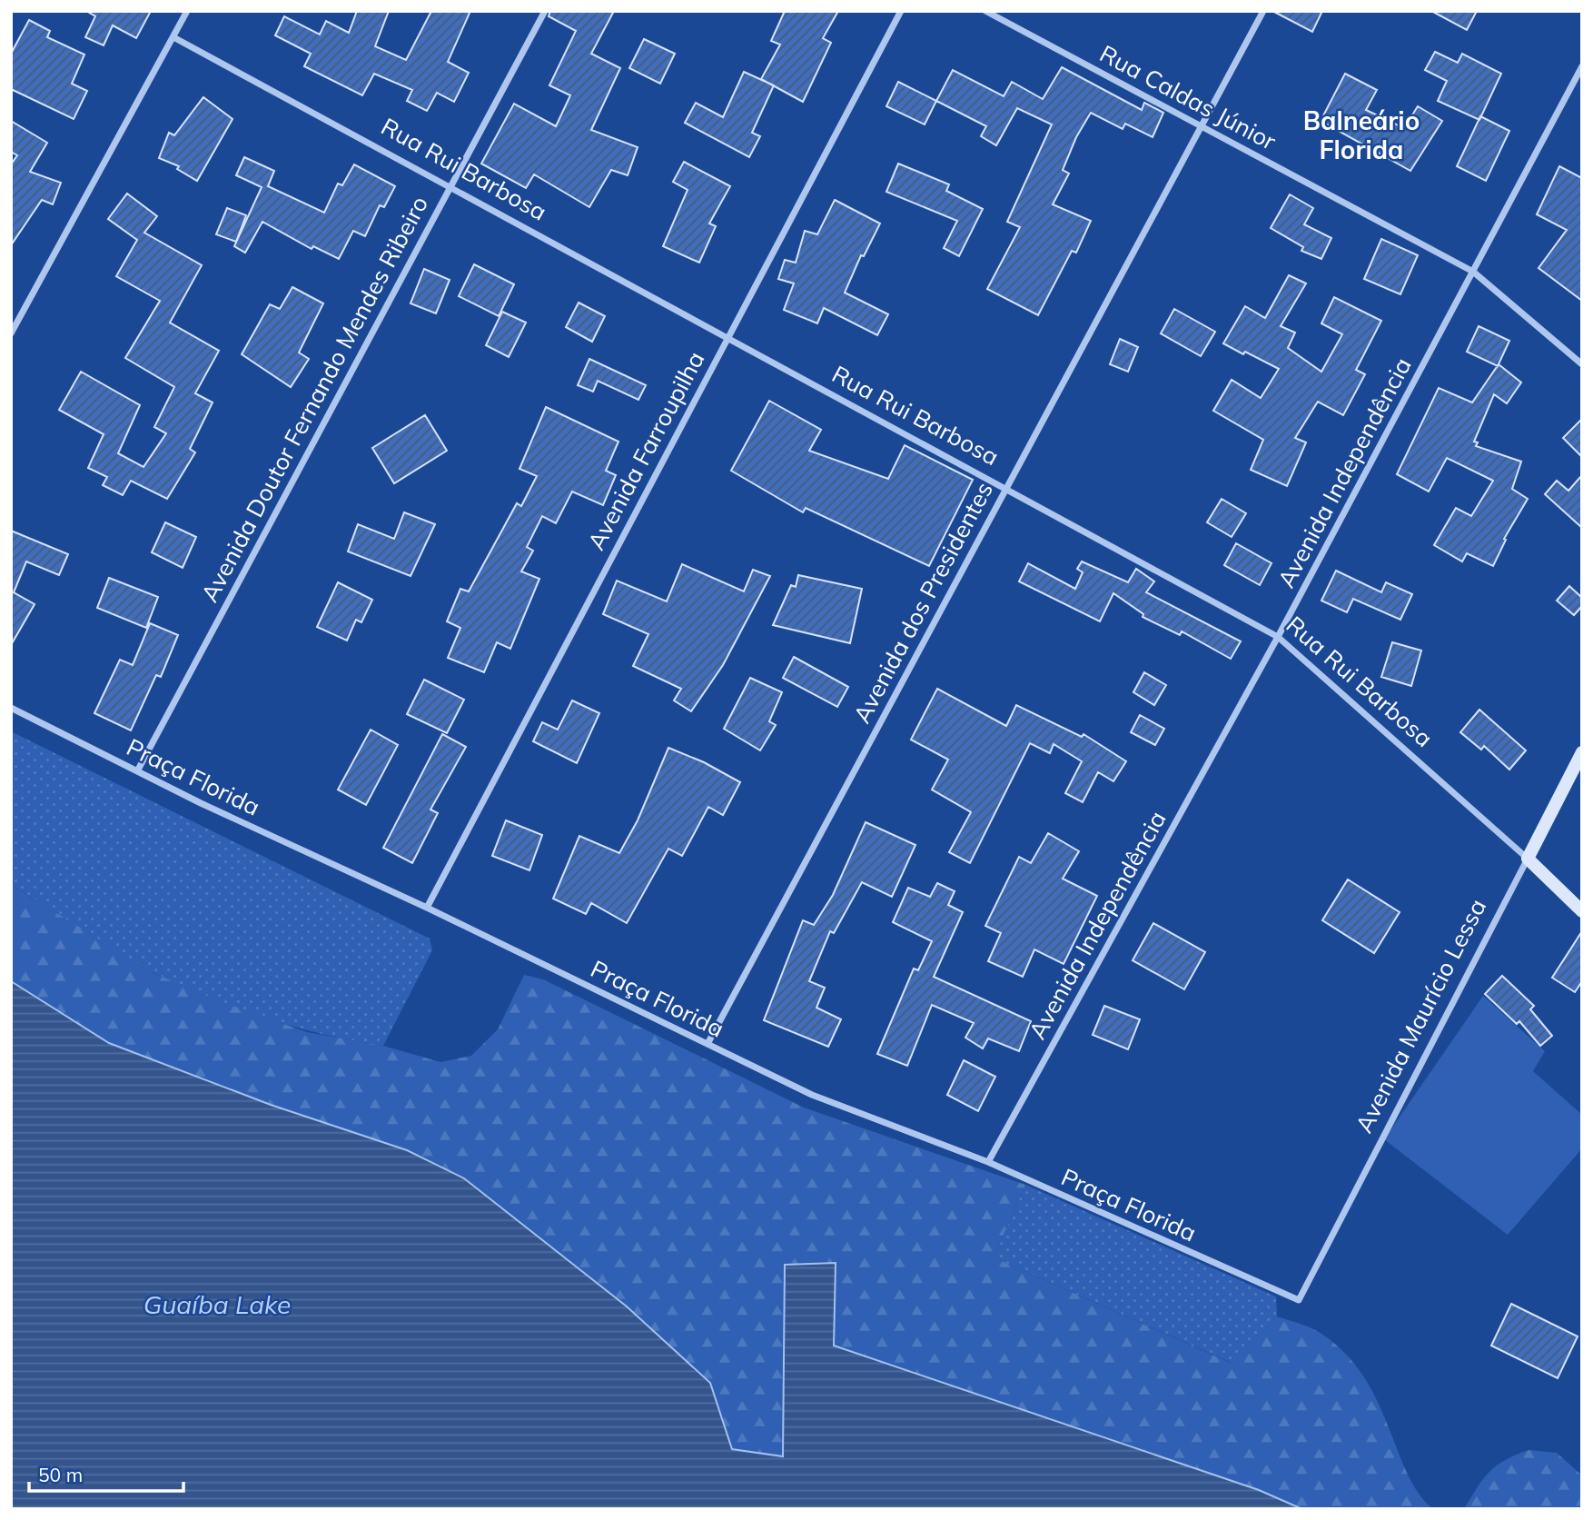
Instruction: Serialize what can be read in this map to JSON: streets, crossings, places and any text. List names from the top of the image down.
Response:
{
  "streets": {
    "street": [
      "Rua Caldas Júnior",
      "Rua Rui Barbosa",
      "Avenida Doutor Fernando Mendes Ribeiro",
      "Avenida Farroupilha",
      "Avenida Independência",
      "Avenida dos Presidentes",
      "Praça Florida",
      "Avenida Maurício Lessa"
    ]
  },
  "crossings": [
    ["Rua Caldas Júnior", "Avenida Independência"],
    ["Rua Caldas Júnior", "Avenida dos Presidentes"],
    ["Rua Rui Barbosa", "Avenida Doutor Fernando Mendes Ribeiro"],
    ["Rua Rui Barbosa", "Avenida Farroupilha"],
    ["Rua Rui Barbosa", "Avenida Independência"],
    ["Rua Rui Barbosa", "Avenida dos Presidentes"],
    ["Rua Rui Barbosa", "Avenida Maurício Lessa"],
    ["Avenida Doutor Fernando Mendes Ribeiro", "Praça Florida"],
    ["Avenida Farroupilha", "Praça Florida"],
    ["Avenida Independência", "Praça Florida"],
    ["Avenida dos Presidentes", "Praça Florida"],
    ["Praça Florida", "Avenida Maurício Lessa"]
  ],
  "districts": ["Balneário Florida"],
  "water": ["Guaíba Lake"],
  "scale_bar": "50 m"
}
